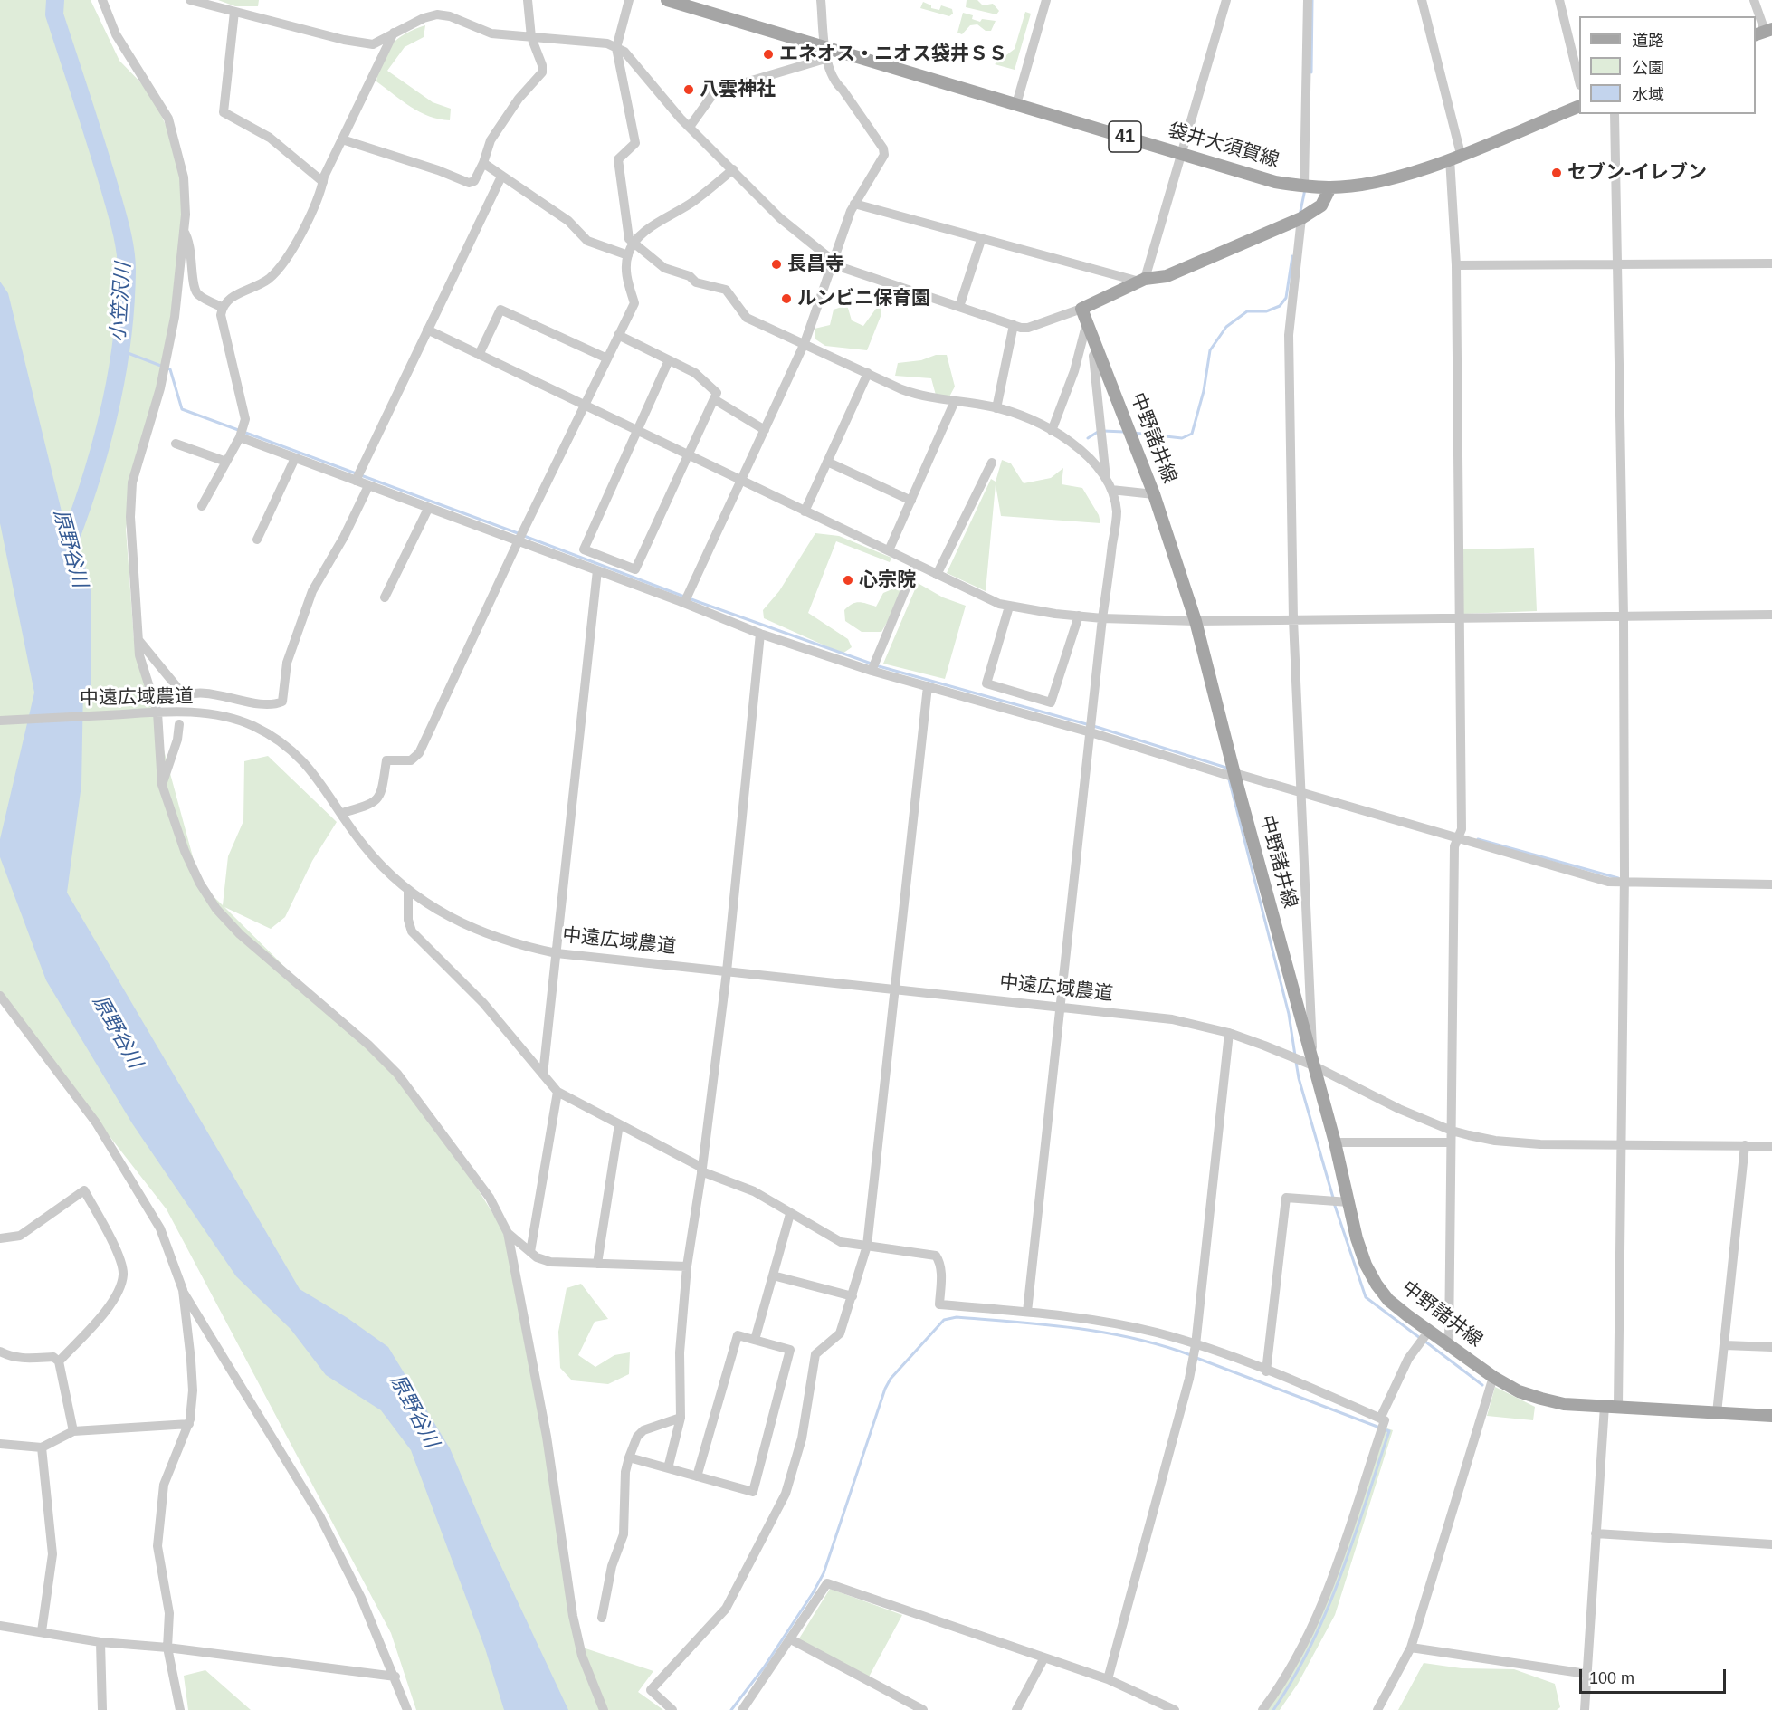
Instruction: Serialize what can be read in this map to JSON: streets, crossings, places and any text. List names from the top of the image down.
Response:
{
  "streets": {
    "main road": ["41", "袋井大須賀線", "中野諸井線"],
    "street": ["中遠広域農道"]
  },
  "crossings": [
    ["中野諸井線", "中遠広域農道"]
  ],
  "water": ["小笠沢川", "原野谷川"],
  "places": [
    "エネオス・ニオス袋井ＳＳ",
    "八雲神社",
    "セブン-イレブン",
    "長昌寺",
    "ルンビニ保育園",
    "心宗院"
  ],
  "legend": ["道路", "公園", "水域"],
  "scale_bar": "100 m"
}
